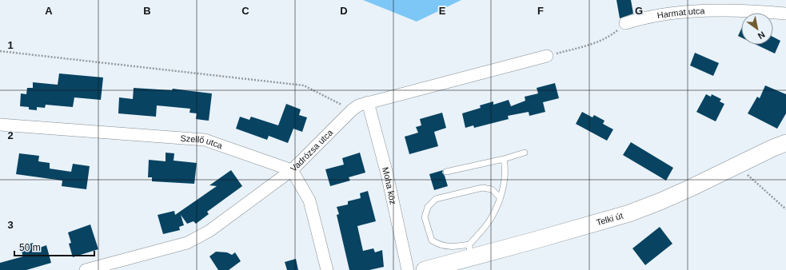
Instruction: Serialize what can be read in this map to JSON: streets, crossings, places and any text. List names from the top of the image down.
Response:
{
  "streets": {
    "main road": ["Telki út"],
    "street": [
      "Harmat utca",
      "Szellő utca",
      "Vadrózsa utca",
      "Moha köz"
    ]
  },
  "crossings": [
    ["Szellő utca", "Vadrózsa utca"],
    ["Vadrózsa utca", "Moha köz"]
  ],
  "scale_bar": "50 m",
  "north": "bottom right",
  "grid": {
    "columns": [
      "A",
      "B",
      "C",
      "D",
      "E",
      "F",
      "G"
    ],
    "rows": ["1", "2", "3"]
  }
}
